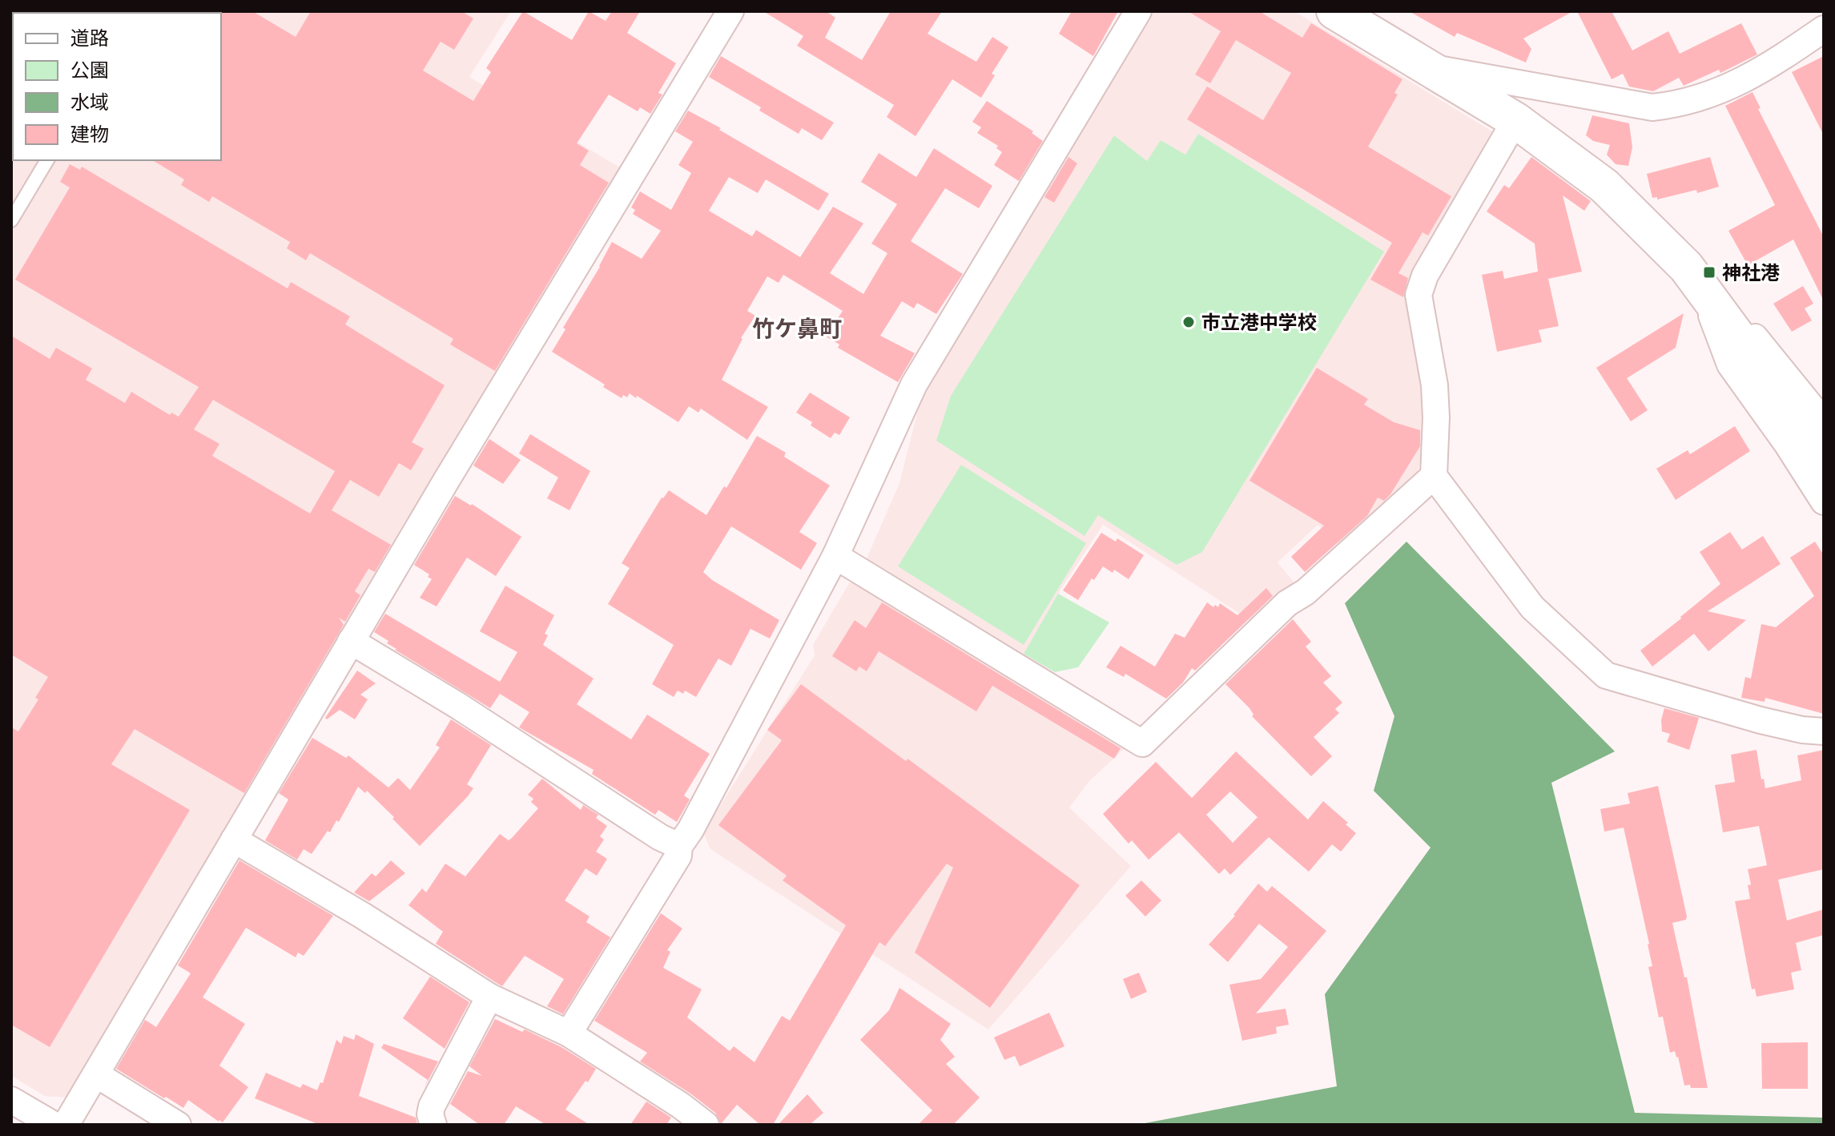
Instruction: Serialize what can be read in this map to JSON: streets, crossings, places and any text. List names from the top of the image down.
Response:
{
  "districts": ["竹ケ鼻町"],
  "places": {
    "transit": ["神社港"],
    "other": ["市立港中学校"]
  },
  "legend": [
    "道路",
    "公園",
    "水域",
    "建物"
  ]
}
